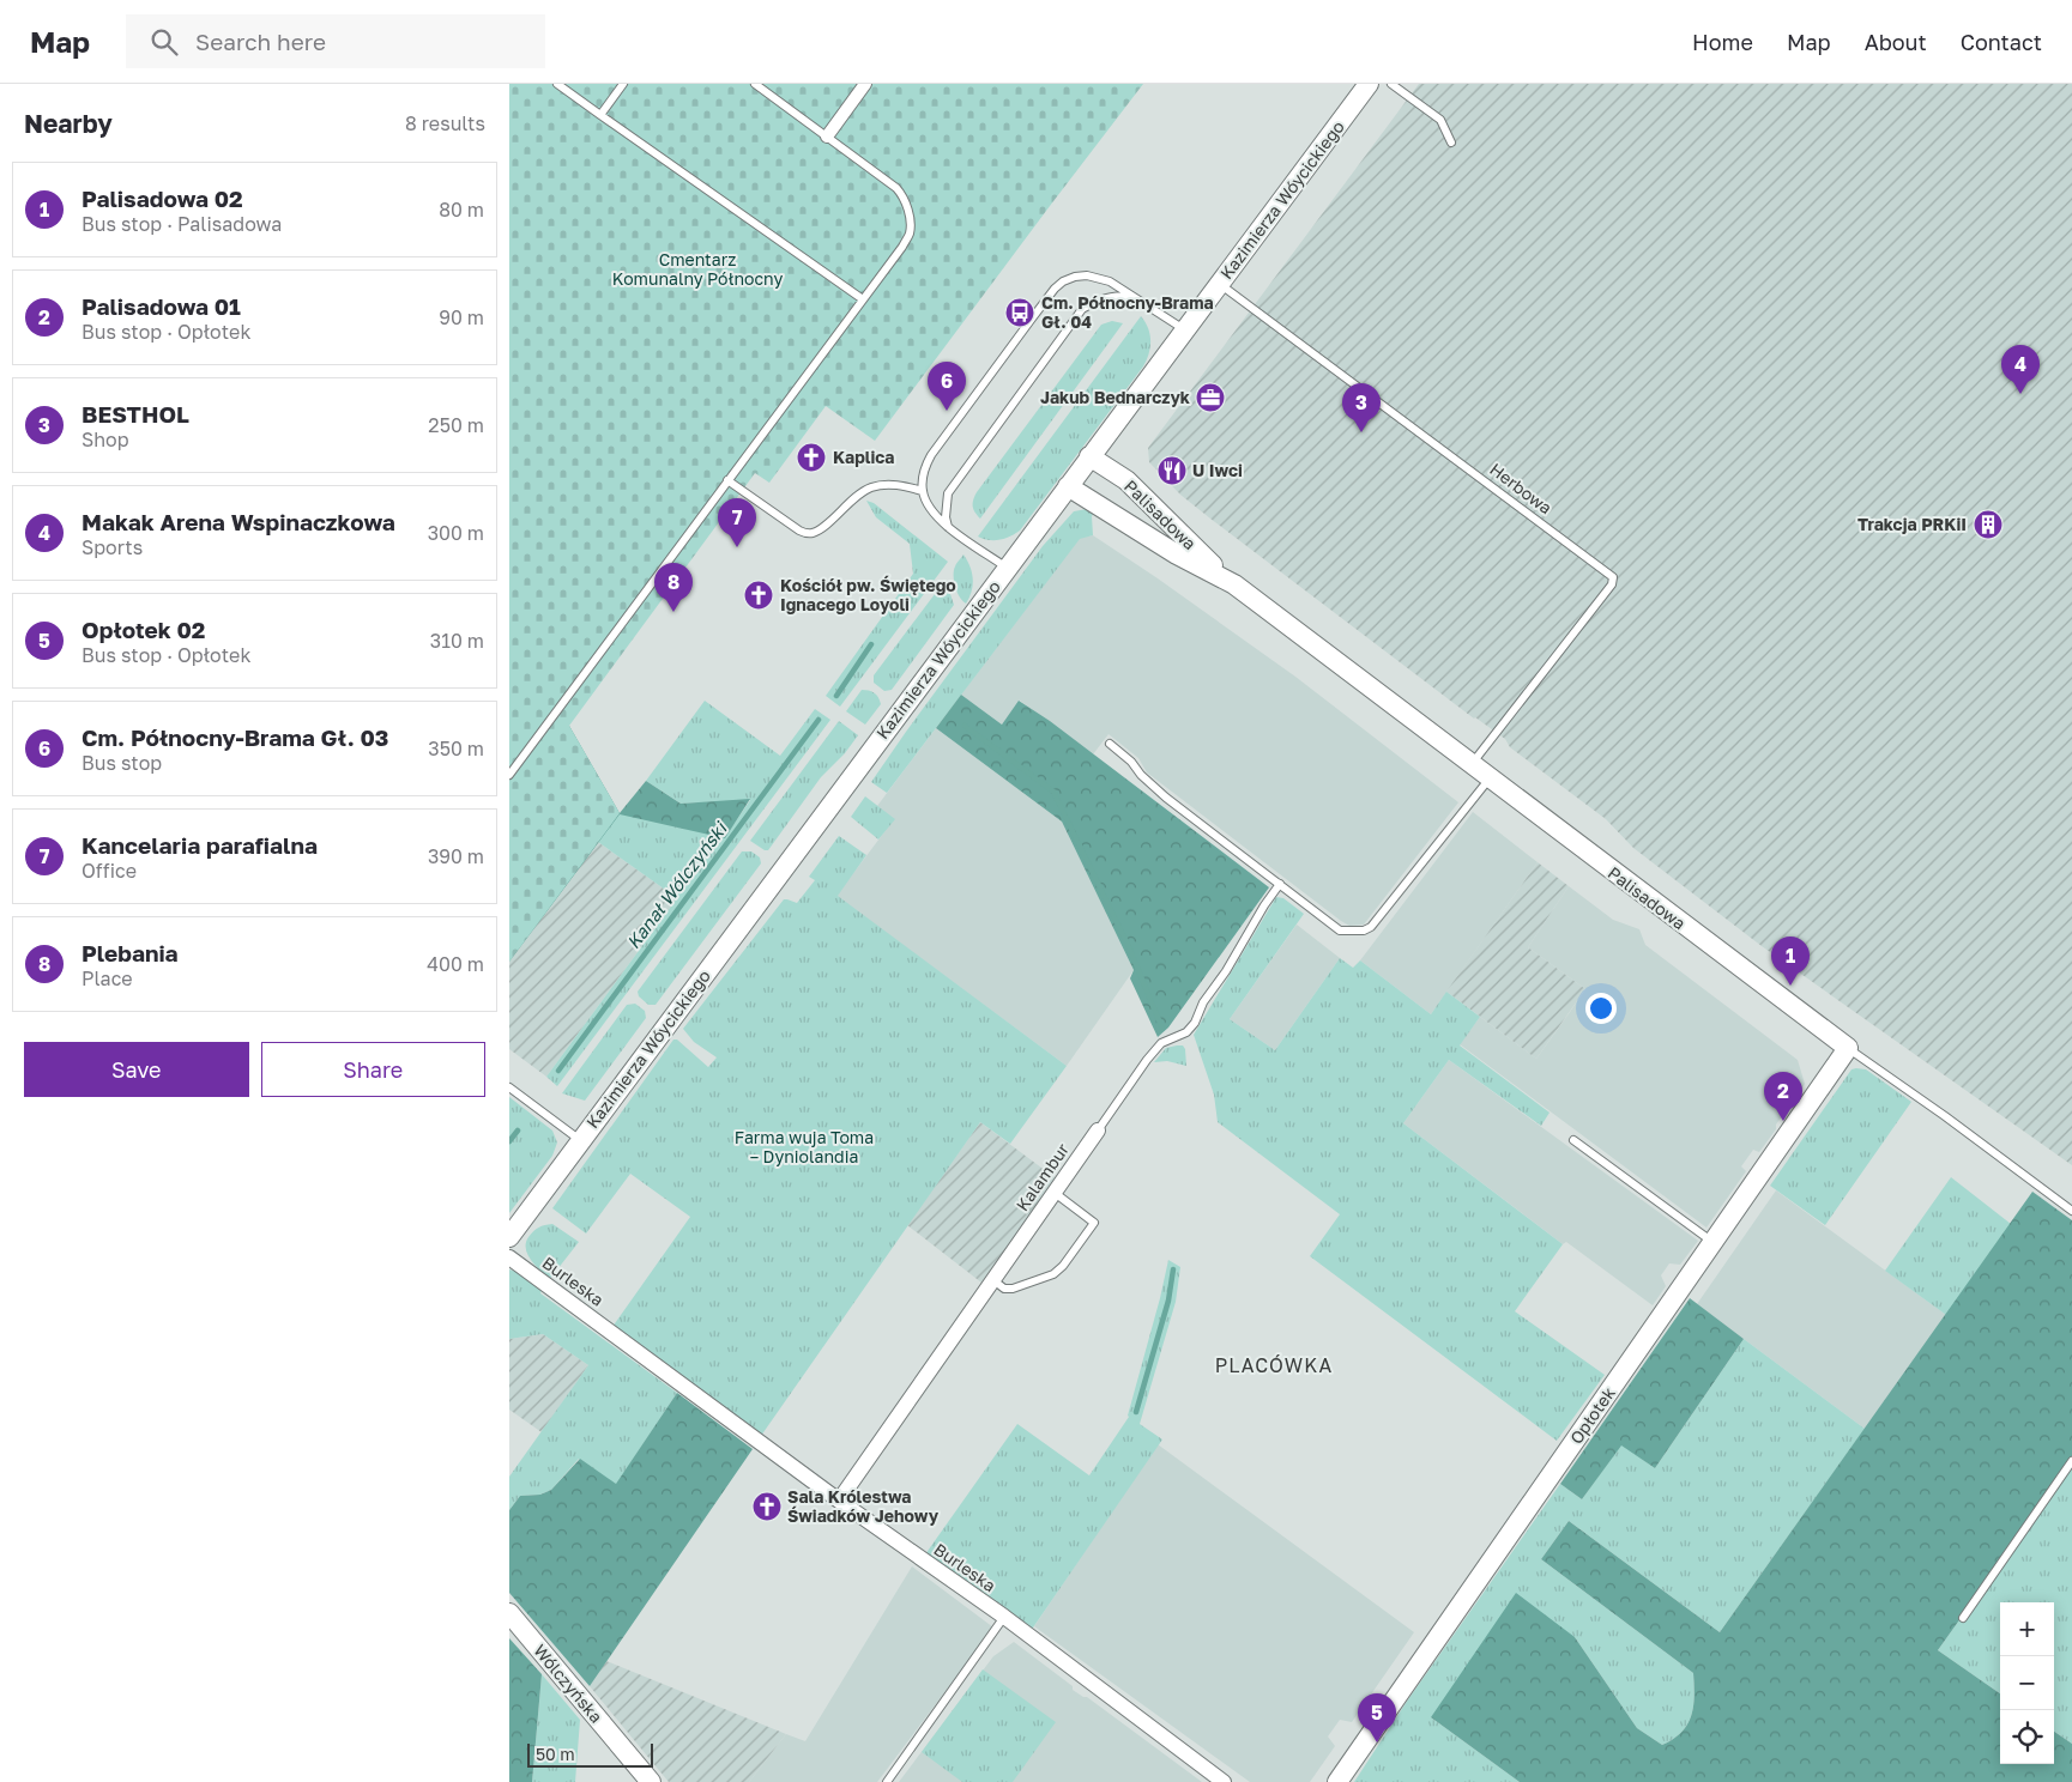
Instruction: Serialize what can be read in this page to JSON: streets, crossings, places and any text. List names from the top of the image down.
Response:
{
  "streets": {
    "street": [
      "Kazimierza Wóycickiego",
      "Palisadowa",
      "Kalambur",
      "Burleska",
      "Opłotek",
      "Wólczyńska"
    ],
    "lane": ["Herbowa"]
  },
  "crossings": [
    ["Kazimierza Wóycickiego", "Herbowa"],
    ["Kazimierza Wóycickiego", "Palisadowa"],
    ["Herbowa", "Palisadowa"],
    ["Palisadowa", "Opłotek"],
    ["Kalambur", "Burleska"]
  ],
  "districts": ["PLACÓWKA"],
  "water": ["Kanał Wólczyński"],
  "parks": ["Cmentarz Komunalny Północny", "Farma wuja Toma – Dyniolandia"],
  "places": {
    "bus stop": ["Cm. Północny-Brama Gł. 04"],
    "office": ["Jakub Bednarczyk"],
    "church": ["Kaplica", "Kościół pw. Świętego Ignacego Loyoli", "Sala Królestwa Świadków Jehowy"],
    "restaurant": ["U Iwci"],
    "building": ["Trakcja PRKiI"]
  },
  "scale_bar": "50 m",
  "page": {
    "header": "Map",
    "search": "Search here",
    "nav": [
      "Home",
      "Map",
      "About",
      "Contact"
    ],
    "heading": ["Nearby", "8 results"],
    "list": [
      {
        "mark": "1",
        "name": "Palisadowa 02",
        "note": "Bus stop · Palisadowa",
        "value": "80 m"
      },
      {
        "mark": "2",
        "name": "Palisadowa 01",
        "note": "Bus stop · Opłotek",
        "value": "90 m"
      },
      {
        "mark": "3",
        "name": "BESTHOL",
        "note": "Shop",
        "value": "250 m"
      },
      {
        "mark": "4",
        "name": "Makak Arena Wspinaczkowa",
        "note": "Sports",
        "value": "300 m"
      },
      {
        "mark": "5",
        "name": "Opłotek 02",
        "note": "Bus stop · Opłotek",
        "value": "310 m"
      },
      {
        "mark": "6",
        "name": "Cm. Północny-Brama Gł. 03",
        "note": "Bus stop",
        "value": "350 m"
      },
      {
        "mark": "7",
        "name": "Kancelaria parafialna",
        "note": "Office",
        "value": "390 m"
      },
      {
        "mark": "8",
        "name": "Plebania",
        "note": "Place",
        "value": "400 m"
      }
    ],
    "pins": [
      "4",
      "6",
      "3",
      "7",
      "8",
      "1",
      "2",
      "5"
    ],
    "buttons": ["Save", "Share"],
    "map_buttons": ["+", "−"],
    "scale": "50 m"
  }
}
